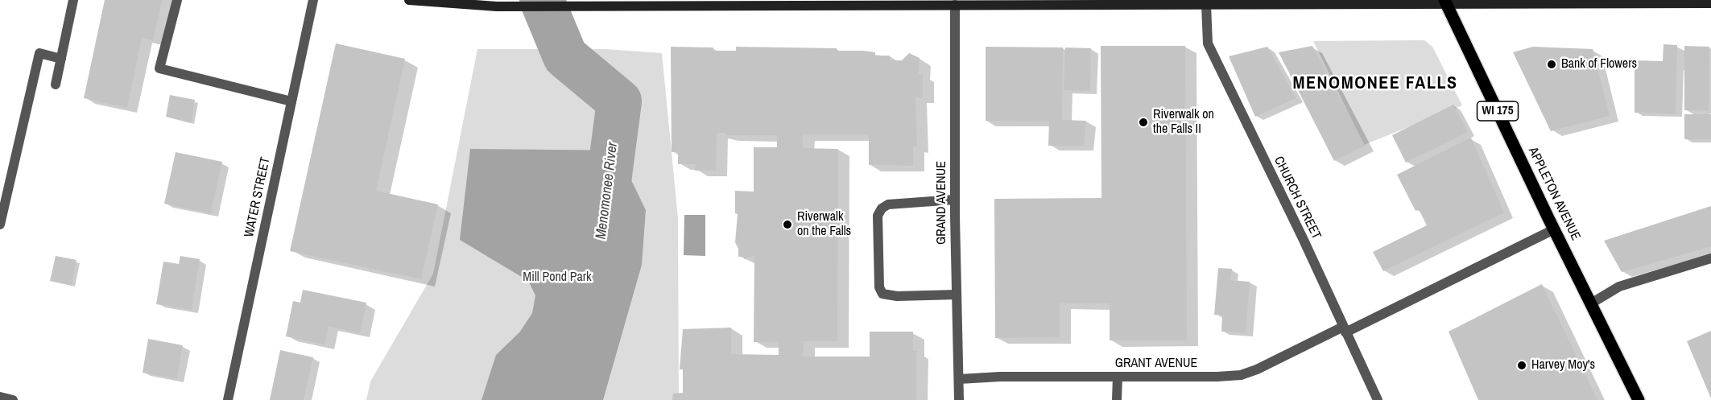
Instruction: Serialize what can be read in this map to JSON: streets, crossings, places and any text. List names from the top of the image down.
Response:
{
  "streets": {
    "main road": ["WI 175", "APPLETON AVENUE"],
    "street": [
      "WATER STREET",
      "CHURCH STREET",
      "GRAND AVENUE",
      "GRANT AVENUE"
    ]
  },
  "crossings": [
    ["APPLETON AVENUE", "GRANT AVENUE"],
    ["CHURCH STREET", "GRANT AVENUE"],
    ["GRAND AVENUE", "GRANT AVENUE"]
  ],
  "districts": ["MENOMONEE FALLS"],
  "water": ["Menomonee River"],
  "parks": ["Mill Pond Park"],
  "places": [
    "Bank of Flowers",
    "Riverwalk on the Falls II",
    "Riverwalk on the Falls",
    "Harvey Moy's"
  ]
}
